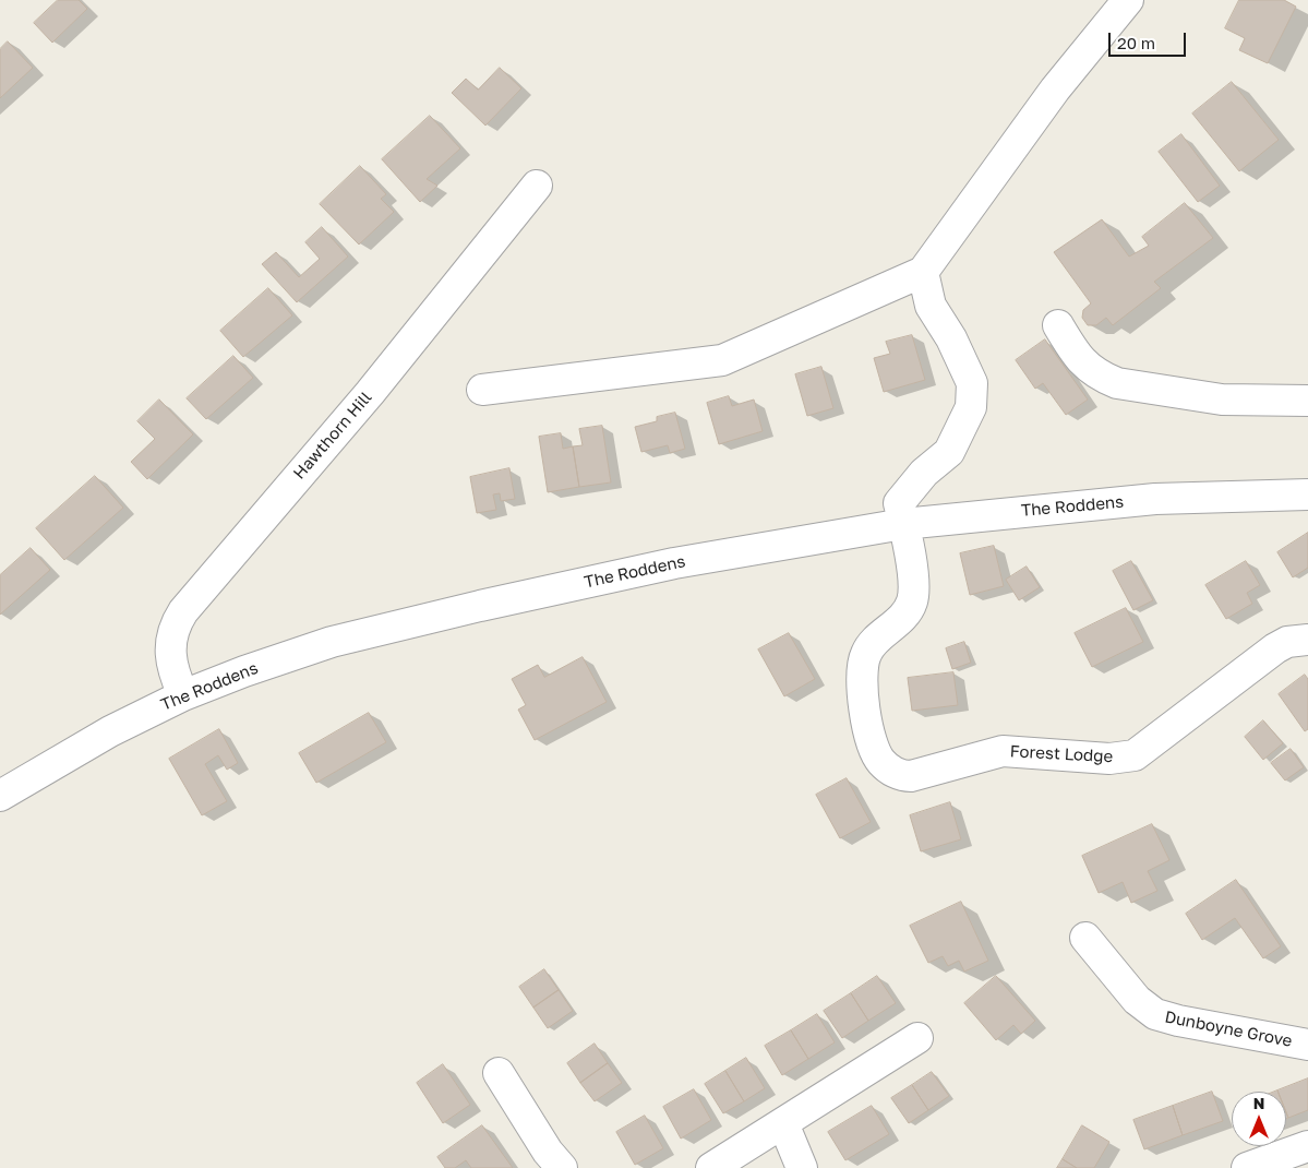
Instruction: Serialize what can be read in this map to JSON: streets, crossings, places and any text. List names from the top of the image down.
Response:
{
  "streets": {
    "street": [
      "Hawthorn Hill",
      "The Roddens",
      "Forest Lodge",
      "Dunboyne Grove"
    ]
  },
  "crossings": [
    ["Hawthorn Hill", "The Roddens"],
    ["The Roddens", "Forest Lodge"]
  ],
  "scale_bar": "20 m",
  "north": "top"
}
